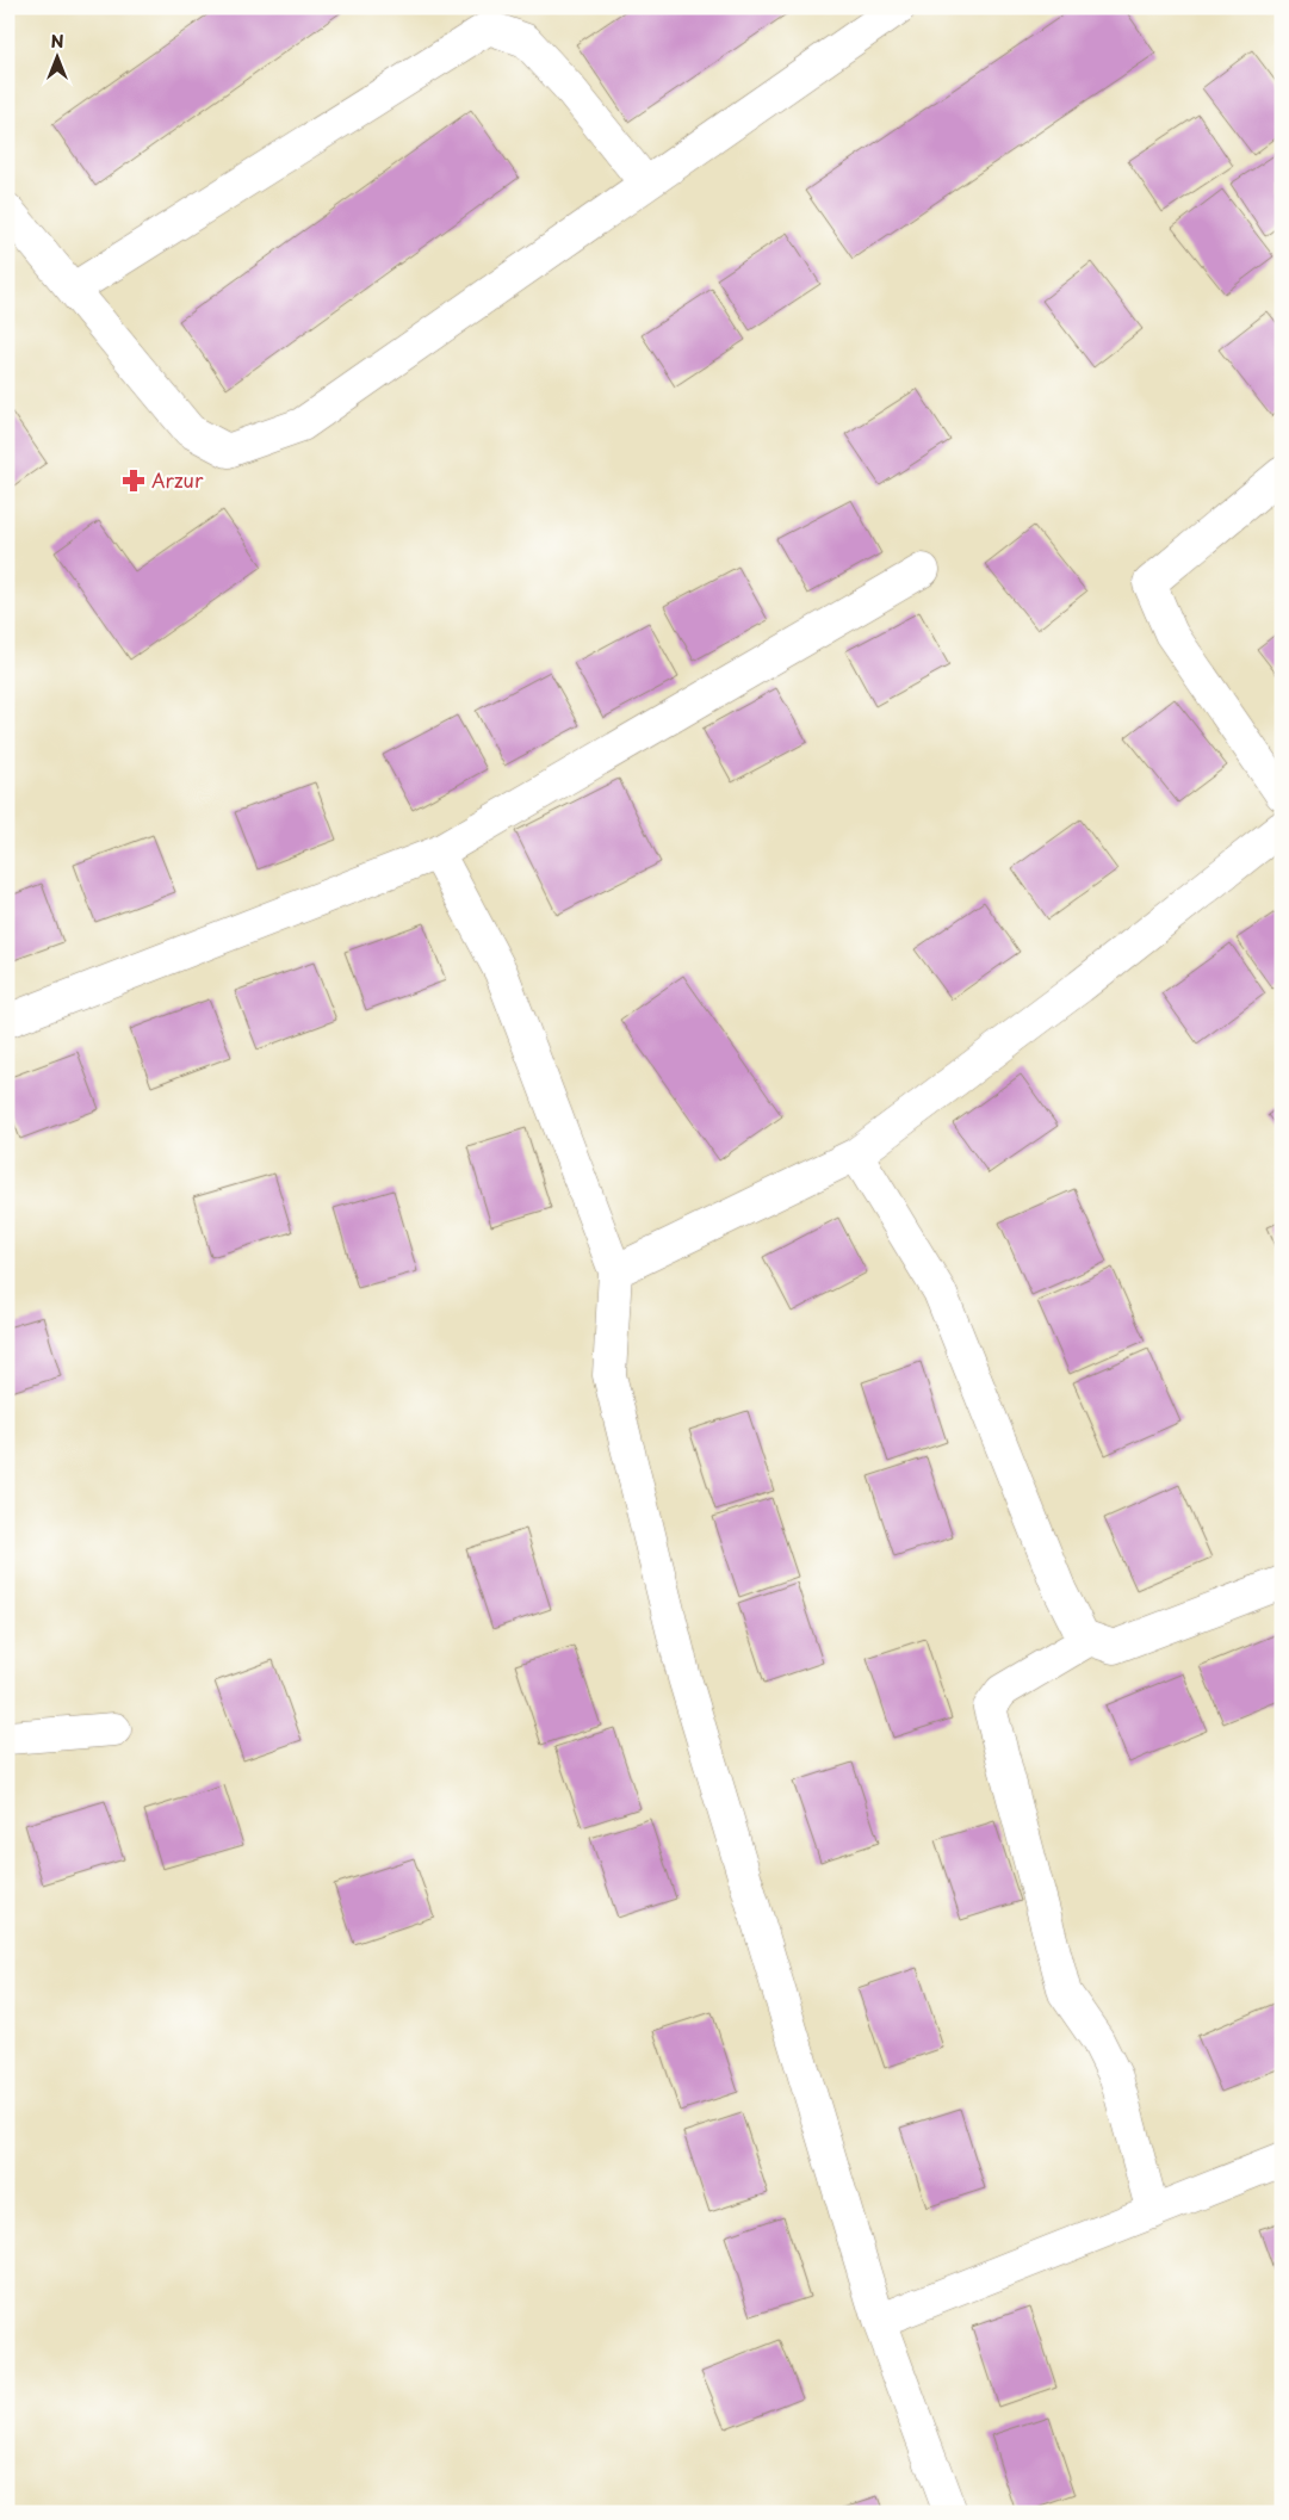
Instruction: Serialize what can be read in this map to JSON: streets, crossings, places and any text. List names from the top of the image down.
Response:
{
  "places": {
    "pharmacy": ["Arzur"]
  },
  "north": "top"
}
